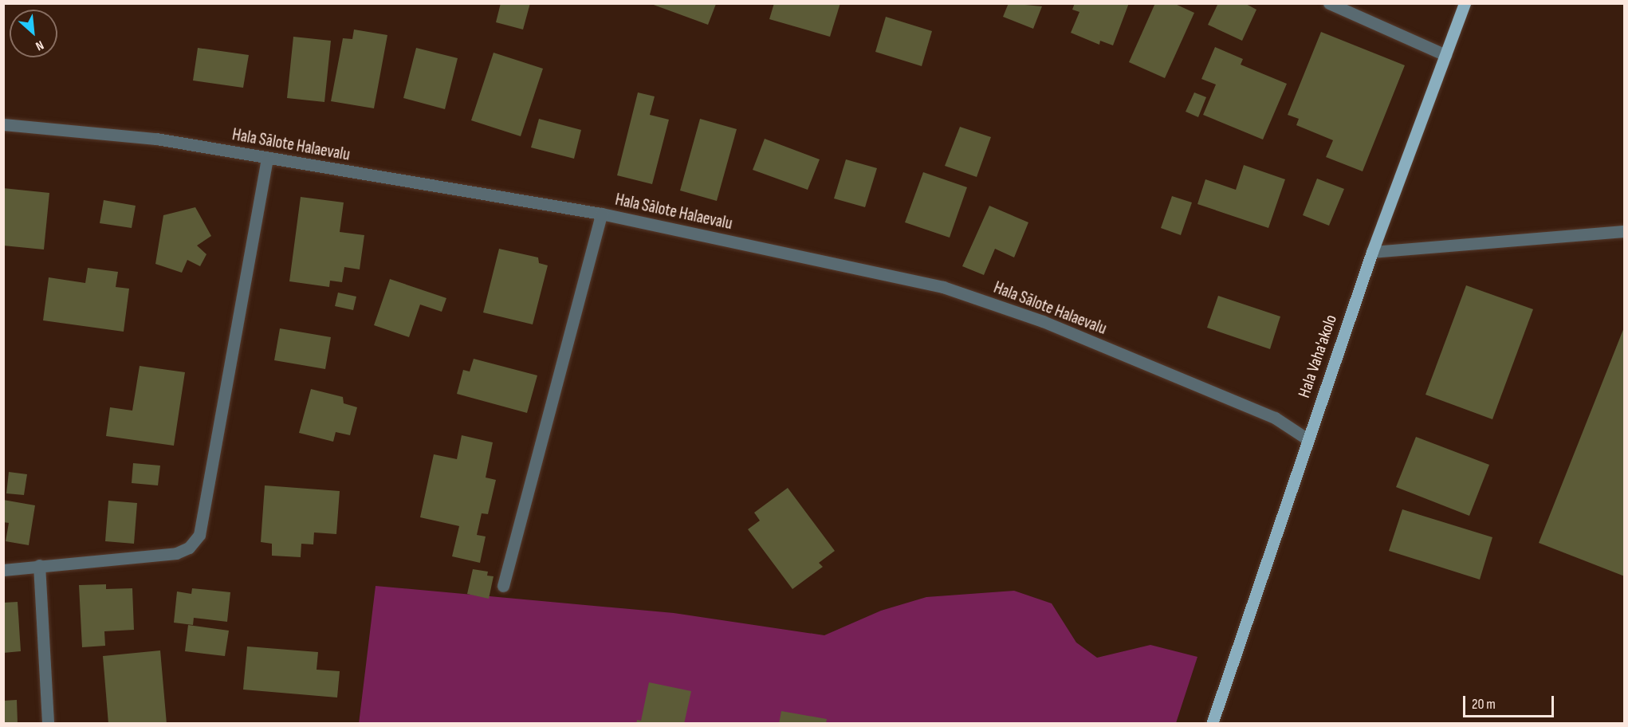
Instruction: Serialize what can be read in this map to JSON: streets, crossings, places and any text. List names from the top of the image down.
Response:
{
  "streets": {
    "main road": ["Hala Vaha'akolo"],
    "street": ["Hala Sālote Halaevalu"]
  },
  "crossings": [
    ["Hala Sālote Halaevalu", "Hala Vaha'akolo"]
  ],
  "scale_bar": "20 m",
  "north": "bottom right"
}
